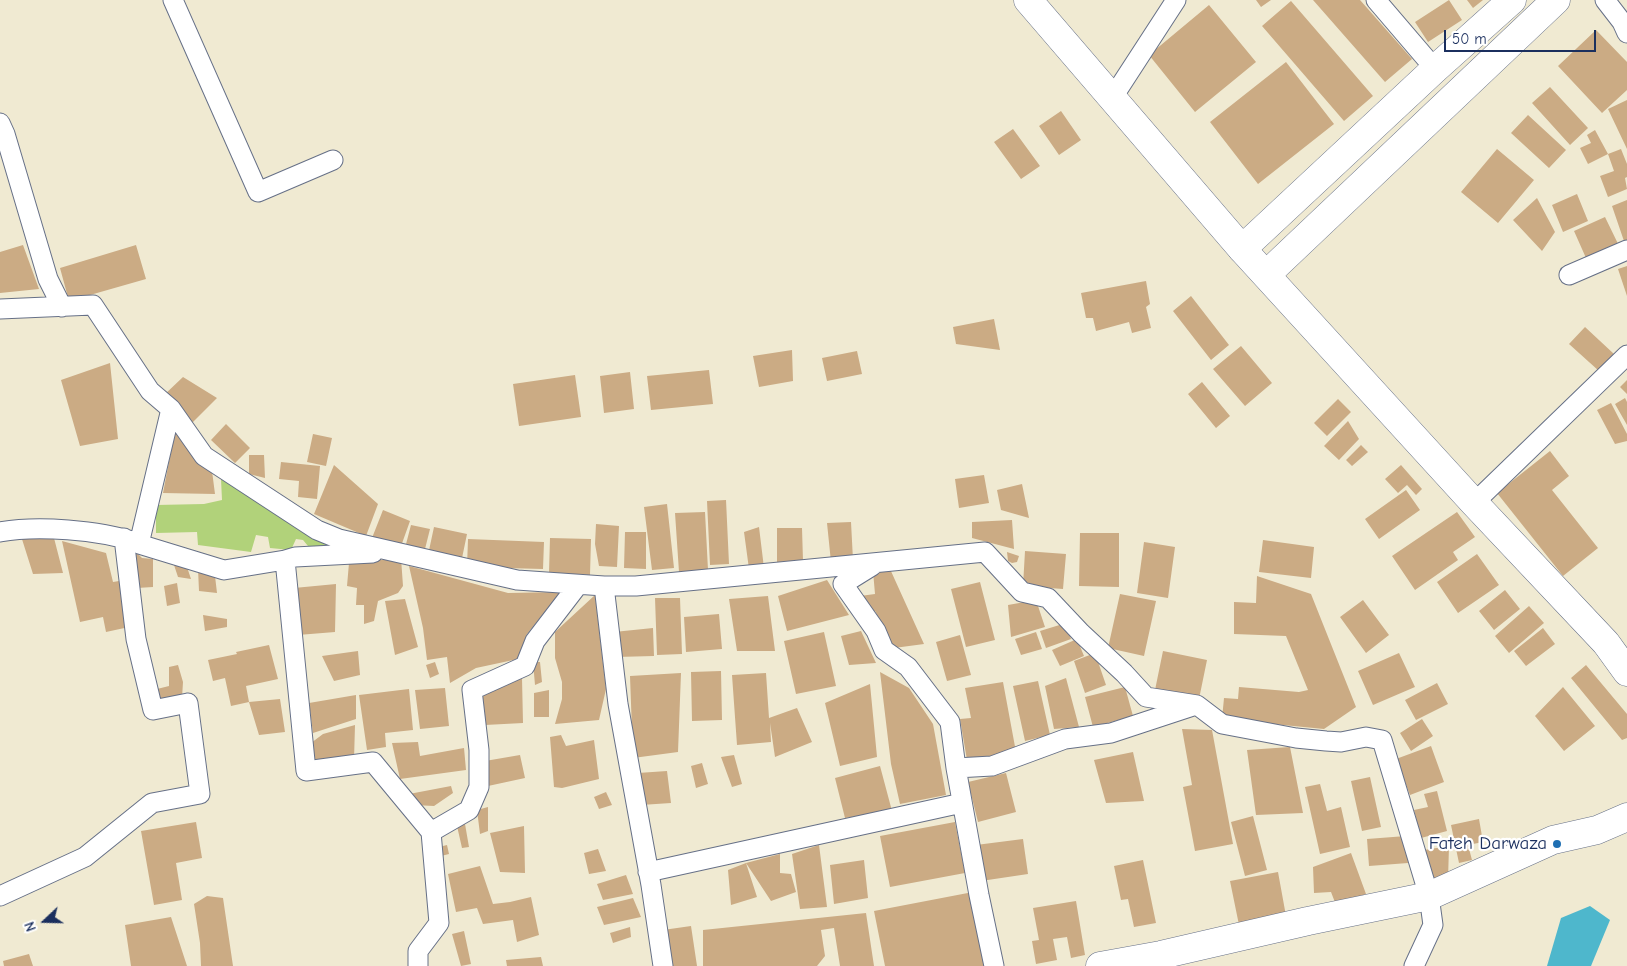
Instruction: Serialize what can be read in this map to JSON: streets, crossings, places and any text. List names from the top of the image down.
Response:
{
  "places": ["Fateh Darwaza"],
  "scale_bar": "50 m",
  "north": "left"
}
